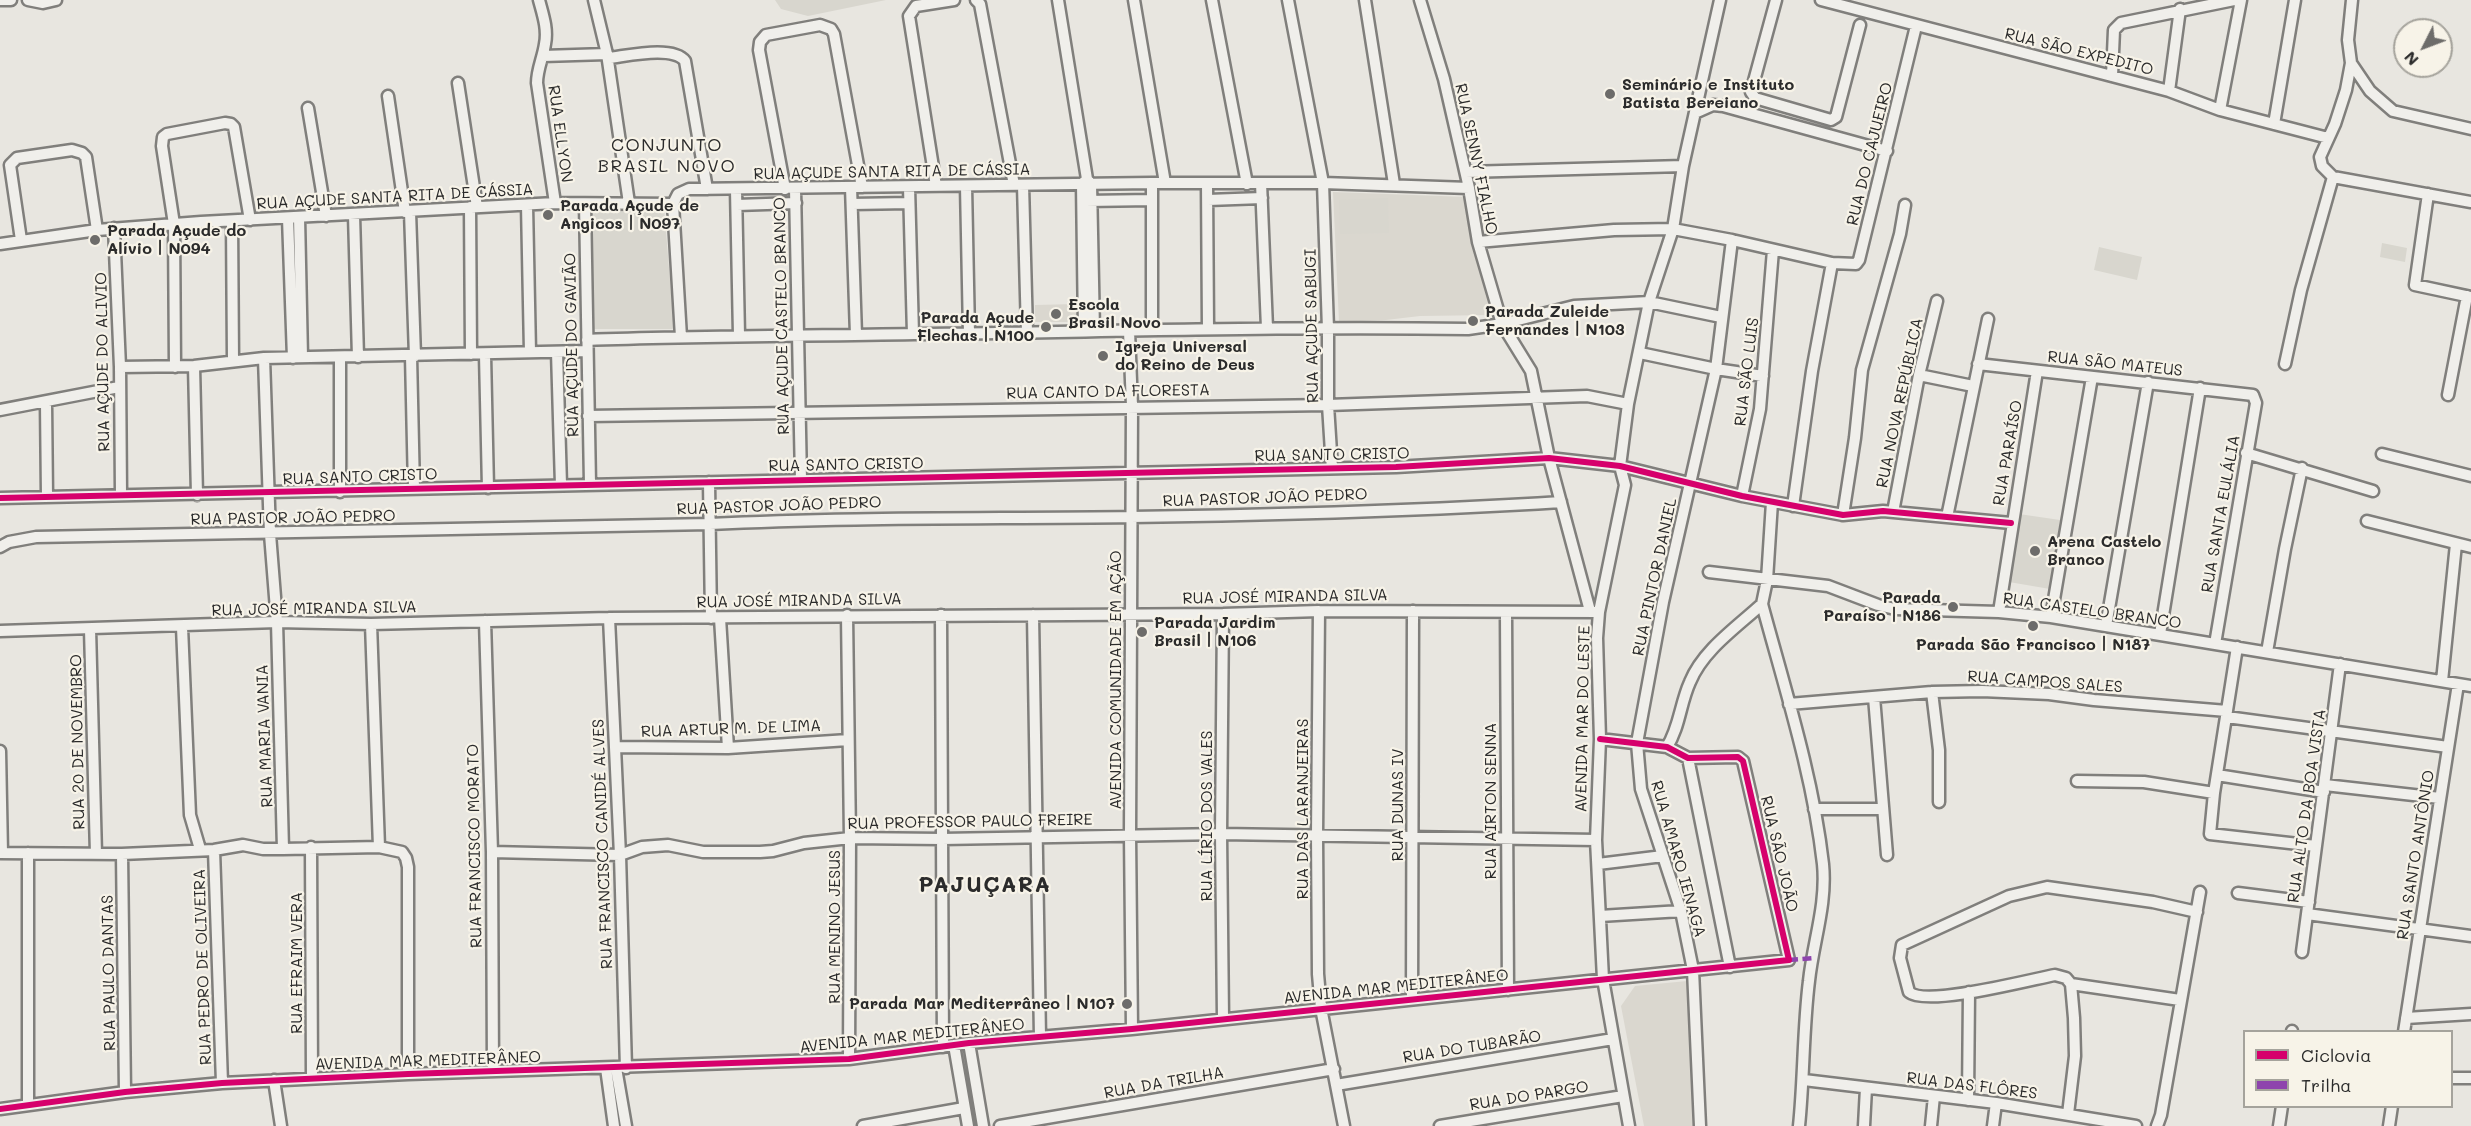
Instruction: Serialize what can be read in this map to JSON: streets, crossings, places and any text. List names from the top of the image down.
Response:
{
  "streets": {
    "street": [
      "RUA SÃO EXPEDITO",
      "RUA ELLYON",
      "RUA DO CAJUEIRO",
      "RUA SENNY FIALHO",
      "RUA AÇUDE SANTA RITA DE CÁSSIA",
      "RUA AÇUDE CASTELO BRANCO",
      "RUA AÇUDE SABUGI",
      "RUA AÇUDE DO GAVIÃO",
      "RUA AÇUDE DO ALIVIO",
      "RUA SÃO MATEUS",
      "RUA SÃO LUIS",
      "RUA CANTO DA FLORESTA",
      "RUA NOVA REPÚBLICA",
      "RUA PARAÍSO",
      "RUA SANTO CRISTO",
      "RUA PASTOR JOÃO PEDRO",
      "RUA SANTA EULÁLIA",
      "RUA PINTOR DANIEL",
      "RUA JOSÉ MIRANDA SILVA",
      "RUA CASTELO BRANCO",
      "AVENIDA COMUNIDADE EM AÇÃO",
      "RUA CAMPOS SALES",
      "AVENIDA MAR DO LESTE",
      "RUA ARTUR M. DE LIMA",
      "RUA MARIA VANIA",
      "RUA 20 DE NOVEMBRO",
      "RUA AIRTON SENNA",
      "RUA DUNAS IV",
      "RUA ALTO DA BOA VISTA",
      "RUA DAS LARANJEIRAS",
      "RUA LÍRIO DOS VALES",
      "RUA PROFESSOR PAULO FREIRE",
      "RUA FRANCISCO CANIDÉ ALVES",
      "RUA FRANCISCO MORATO",
      "RUA SÃO JOÃO",
      "RUA SANTO ANTÔNIO",
      "RUA AMARO IENAGA",
      "RUA MENINO JESUS",
      "RUA EFRAIM VERA",
      "RUA PEDRO DE OLIVEIRA",
      "RUA PAULO DANTAS",
      "AVENIDA MAR MEDITERÂNEO",
      "RUA DO TUBARÃO",
      "RUA DA TRILHA",
      "RUA DAS FLÔRES",
      "RUA DO PARGO"
    ]
  },
  "crossings": [
    ["RUA SÃO EXPEDITO", "RUA DO CAJUEIRO"],
    ["RUA ELLYON", "RUA AÇUDE SANTA RITA DE CÁSSIA"],
    ["RUA SENNY FIALHO", "RUA AÇUDE SANTA RITA DE CÁSSIA"],
    ["RUA SENNY FIALHO", "RUA CANTO DA FLORESTA"],
    ["RUA SENNY FIALHO", "RUA SANTO CRISTO"],
    ["RUA SENNY FIALHO", "RUA PASTOR JOÃO PEDRO"],
    ["RUA SENNY FIALHO", "RUA JOSÉ MIRANDA SILVA"],
    ["RUA SENNY FIALHO", "AVENIDA MAR DO LESTE"],
    ["RUA AÇUDE SANTA RITA DE CÁSSIA", "RUA AÇUDE CASTELO BRANCO"],
    ["RUA AÇUDE SANTA RITA DE CÁSSIA", "RUA AÇUDE SABUGI"],
    ["RUA AÇUDE SANTA RITA DE CÁSSIA", "RUA AÇUDE DO GAVIÃO"],
    ["RUA AÇUDE SANTA RITA DE CÁSSIA", "RUA AÇUDE DO ALIVIO"],
    ["RUA AÇUDE CASTELO BRANCO", "RUA CANTO DA FLORESTA"],
    ["RUA AÇUDE CASTELO BRANCO", "RUA SANTO CRISTO"],
    ["RUA AÇUDE SABUGI", "RUA CANTO DA FLORESTA"],
    ["RUA AÇUDE SABUGI", "RUA SANTO CRISTO"],
    ["RUA AÇUDE DO GAVIÃO", "RUA CANTO DA FLORESTA"],
    ["RUA AÇUDE DO GAVIÃO", "RUA SANTO CRISTO"],
    ["RUA AÇUDE DO ALIVIO", "RUA SANTO CRISTO"],
    ["RUA SÃO MATEUS", "RUA PARAÍSO"],
    ["RUA SÃO MATEUS", "RUA SANTA EULÁLIA"],
    ["RUA SÃO LUIS", "RUA SANTO CRISTO"],
    ["RUA CANTO DA FLORESTA", "AVENIDA COMUNIDADE EM AÇÃO"],
    ["RUA CANTO DA FLORESTA", "AVENIDA MAR DO LESTE"],
    ["RUA NOVA REPÚBLICA", "RUA SANTO CRISTO"],
    ["RUA PARAÍSO", "RUA SANTO CRISTO"],
    ["RUA PARAÍSO", "RUA CASTELO BRANCO"],
    ["RUA SANTO CRISTO", "RUA PINTOR DANIEL"],
    ["RUA SANTO CRISTO", "AVENIDA COMUNIDADE EM AÇÃO"],
    ["RUA SANTO CRISTO", "AVENIDA MAR DO LESTE"],
    ["RUA SANTO CRISTO", "RUA MARIA VANIA"],
    ["RUA SANTO CRISTO", "RUA SÃO JOÃO"],
    ["RUA PASTOR JOÃO PEDRO", "AVENIDA COMUNIDADE EM AÇÃO"],
    ["RUA PASTOR JOÃO PEDRO", "RUA MARIA VANIA"],
    ["RUA SANTA EULÁLIA", "RUA CASTELO BRANCO"],
    ["RUA PINTOR DANIEL", "RUA AMARO IENAGA"],
    ["RUA JOSÉ MIRANDA SILVA", "AVENIDA COMUNIDADE EM AÇÃO"],
    ["RUA JOSÉ MIRANDA SILVA", "AVENIDA MAR DO LESTE"],
    ["RUA JOSÉ MIRANDA SILVA", "RUA MARIA VANIA"],
    ["RUA JOSÉ MIRANDA SILVA", "RUA 20 DE NOVEMBRO"],
    ["RUA JOSÉ MIRANDA SILVA", "RUA AIRTON SENNA"],
    ["RUA JOSÉ MIRANDA SILVA", "RUA DUNAS IV"],
    ["RUA JOSÉ MIRANDA SILVA", "RUA DAS LARANJEIRAS"],
    ["RUA JOSÉ MIRANDA SILVA", "RUA LÍRIO DOS VALES"],
    ["RUA JOSÉ MIRANDA SILVA", "RUA FRANCISCO CANIDÉ ALVES"],
    ["RUA JOSÉ MIRANDA SILVA", "RUA FRANCISCO MORATO"],
    ["RUA JOSÉ MIRANDA SILVA", "RUA MENINO JESUS"],
    ["RUA JOSÉ MIRANDA SILVA", "RUA PEDRO DE OLIVEIRA"],
    ["RUA CASTELO BRANCO", "RUA ALTO DA BOA VISTA"],
    ["RUA CASTELO BRANCO", "RUA SÃO JOÃO"],
    ["RUA CASTELO BRANCO", "RUA SANTO ANTÔNIO"],
    ["AVENIDA COMUNIDADE EM AÇÃO", "RUA PROFESSOR PAULO FREIRE"],
    ["AVENIDA COMUNIDADE EM AÇÃO", "AVENIDA MAR MEDITERÂNEO"],
    ["RUA CAMPOS SALES", "RUA ALTO DA BOA VISTA"],
    ["RUA CAMPOS SALES", "RUA SÃO JOÃO"],
    ["RUA CAMPOS SALES", "RUA SANTO ANTÔNIO"],
    ["AVENIDA MAR DO LESTE", "RUA PROFESSOR PAULO FREIRE"],
    ["AVENIDA MAR DO LESTE", "AVENIDA MAR MEDITERÂNEO"],
    ["AVENIDA MAR DO LESTE", "RUA DO TUBARÃO"],
    ["AVENIDA MAR DO LESTE", "RUA DO PARGO"],
    ["RUA ARTUR M. DE LIMA", "RUA FRANCISCO CANIDÉ ALVES"],
    ["RUA ARTUR M. DE LIMA", "RUA MENINO JESUS"],
    ["RUA AIRTON SENNA", "RUA PROFESSOR PAULO FREIRE"],
    ["RUA AIRTON SENNA", "AVENIDA MAR MEDITERÂNEO"],
    ["RUA DUNAS IV", "RUA PROFESSOR PAULO FREIRE"],
    ["RUA DUNAS IV", "AVENIDA MAR MEDITERÂNEO"],
    ["RUA DAS LARANJEIRAS", "RUA PROFESSOR PAULO FREIRE"],
    ["RUA DAS LARANJEIRAS", "AVENIDA MAR MEDITERÂNEO"],
    ["RUA DAS LARANJEIRAS", "RUA DO TUBARÃO"],
    ["RUA DAS LARANJEIRAS", "RUA DA TRILHA"],
    ["RUA LÍRIO DOS VALES", "RUA PROFESSOR PAULO FREIRE"],
    ["RUA LÍRIO DOS VALES", "AVENIDA MAR MEDITERÂNEO"],
    ["RUA PROFESSOR PAULO FREIRE", "RUA FRANCISCO CANIDÉ ALVES"],
    ["RUA PROFESSOR PAULO FREIRE", "RUA FRANCISCO MORATO"],
    ["RUA PROFESSOR PAULO FREIRE", "RUA MENINO JESUS"],
    ["RUA FRANCISCO CANIDÉ ALVES", "AVENIDA MAR MEDITERÂNEO"],
    ["RUA FRANCISCO MORATO", "AVENIDA MAR MEDITERÂNEO"],
    ["RUA SÃO JOÃO", "AVENIDA MAR MEDITERÂNEO"],
    ["RUA SÃO JOÃO", "RUA DAS FLÔRES"],
    ["RUA AMARO IENAGA", "AVENIDA MAR MEDITERÂNEO"],
    ["RUA MENINO JESUS", "AVENIDA MAR MEDITERÂNEO"],
    ["RUA EFRAIM VERA", "AVENIDA MAR MEDITERÂNEO"],
    ["RUA PEDRO DE OLIVEIRA", "AVENIDA MAR MEDITERÂNEO"],
    ["RUA PAULO DANTAS", "AVENIDA MAR MEDITERÂNEO"]
  ],
  "districts": ["CONJUNTO BRASIL NOVO", "PAJUÇARA"],
  "places": [
    "Seminário e Instituto Batista Bereiano",
    "Parada Açude de Angicos | N097",
    "Parada Açude do Alívio | N094",
    "Escola Brasil Novo",
    "Parada Zuleide Fernandes | N103",
    "Parada Açude Flechas | N100",
    "Igreja Universal do Reino de Deus",
    "Arena Castelo Branco",
    "Parada Paraíso | N186",
    "Parada São Francisco | N187",
    "Parada Jardim Brasil | N106",
    "Parada Mar Mediterrâneo | N107"
  ],
  "legend": ["Ciclovia", "Trilha"],
  "north": "bottom left"
}
